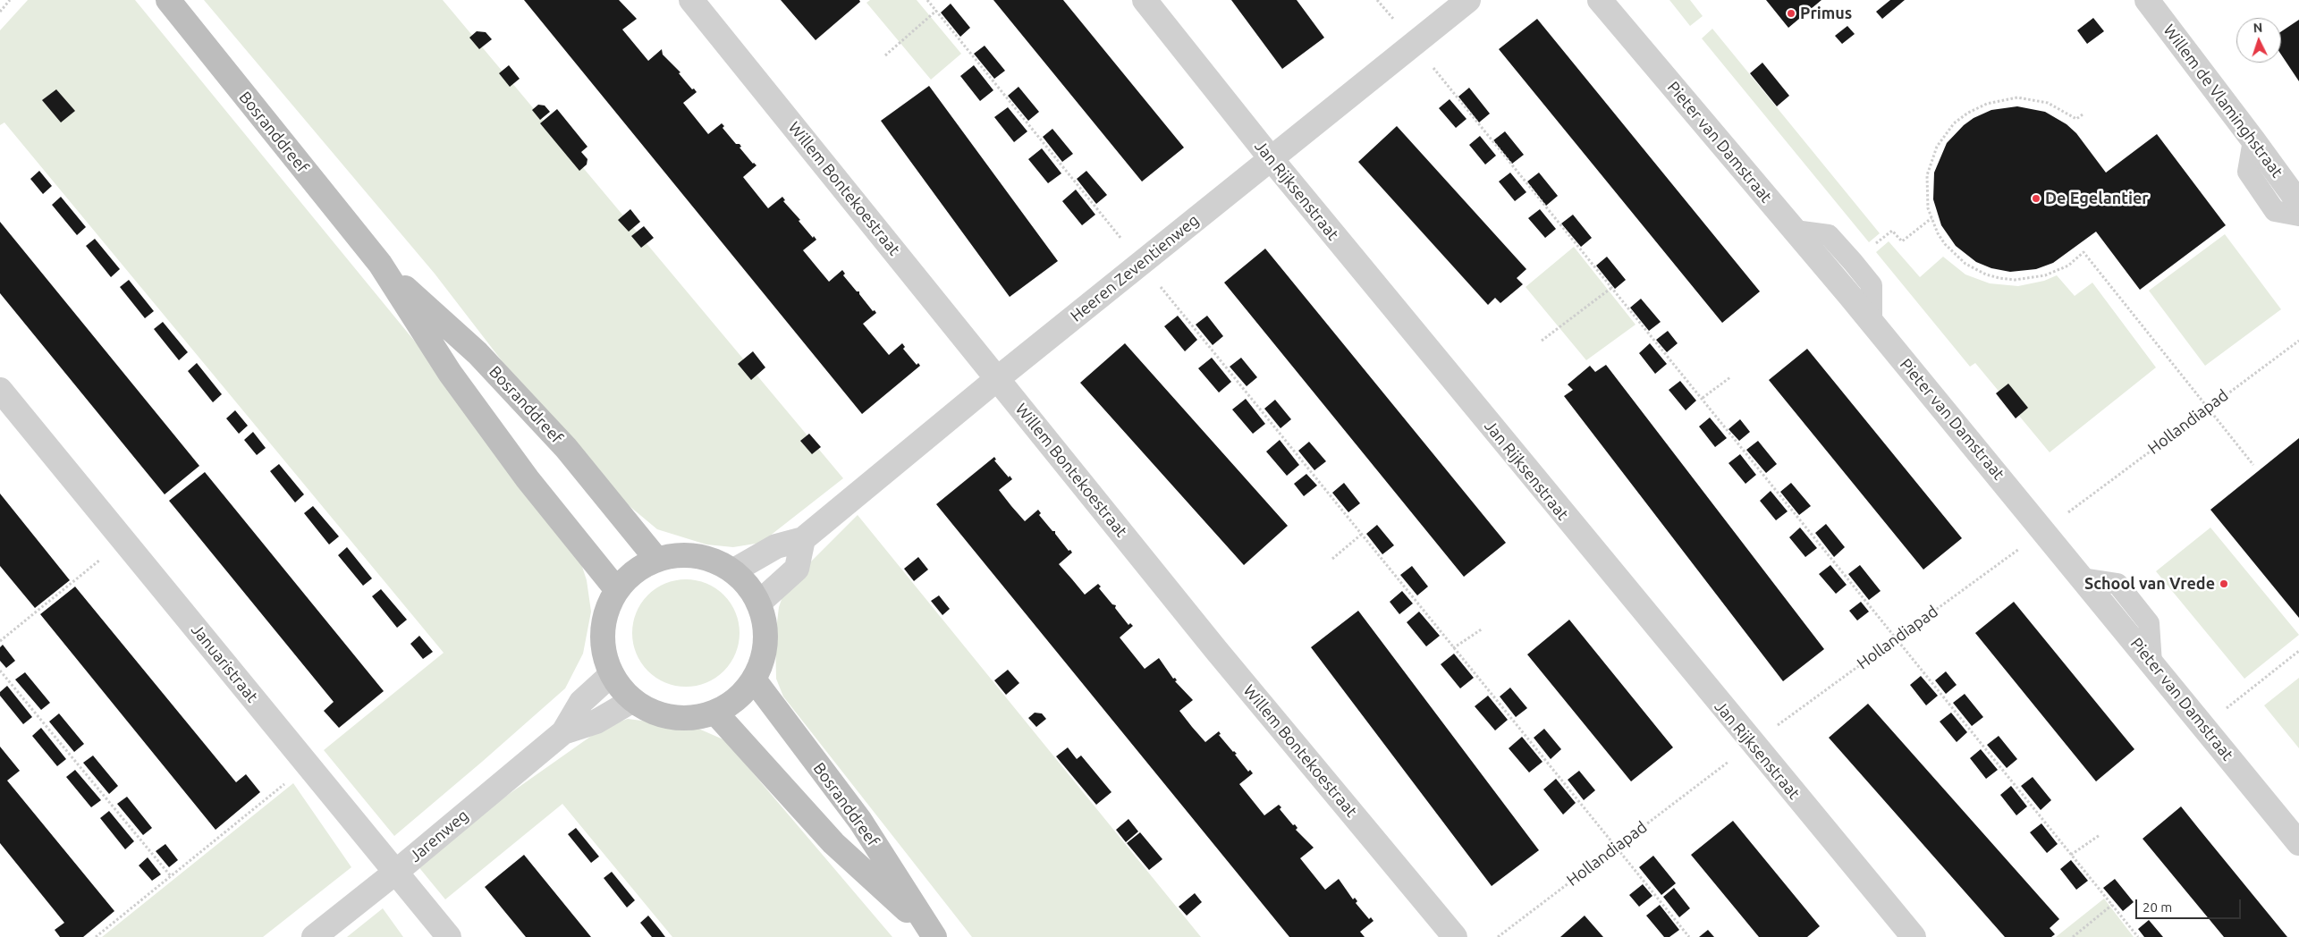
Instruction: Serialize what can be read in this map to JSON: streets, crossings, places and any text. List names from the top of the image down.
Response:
{
  "streets": {
    "main road": ["Bosranddreef"],
    "street": [
      "Willem de Vlaminghstraat",
      "Pieter van Damstraat",
      "Willem Bontekoestraat",
      "Jan Rijksenstraat",
      "Heeren Zeventienweg",
      "Januaristraat",
      "Jarenweg"
    ],
    "path": ["Hollandiapad"]
  },
  "crossings": [
    ["Pieter van Damstraat", "Hollandiapad"],
    ["Willem Bontekoestraat", "Heeren Zeventienweg"],
    ["Jan Rijksenstraat", "Heeren Zeventienweg"],
    ["Jan Rijksenstraat", "Hollandiapad"],
    ["Januaristraat", "Jarenweg"]
  ],
  "places": ["Primus", "De Egelantier", "School van Vrede"],
  "scale_bar": "20 m",
  "north": "top"
}
